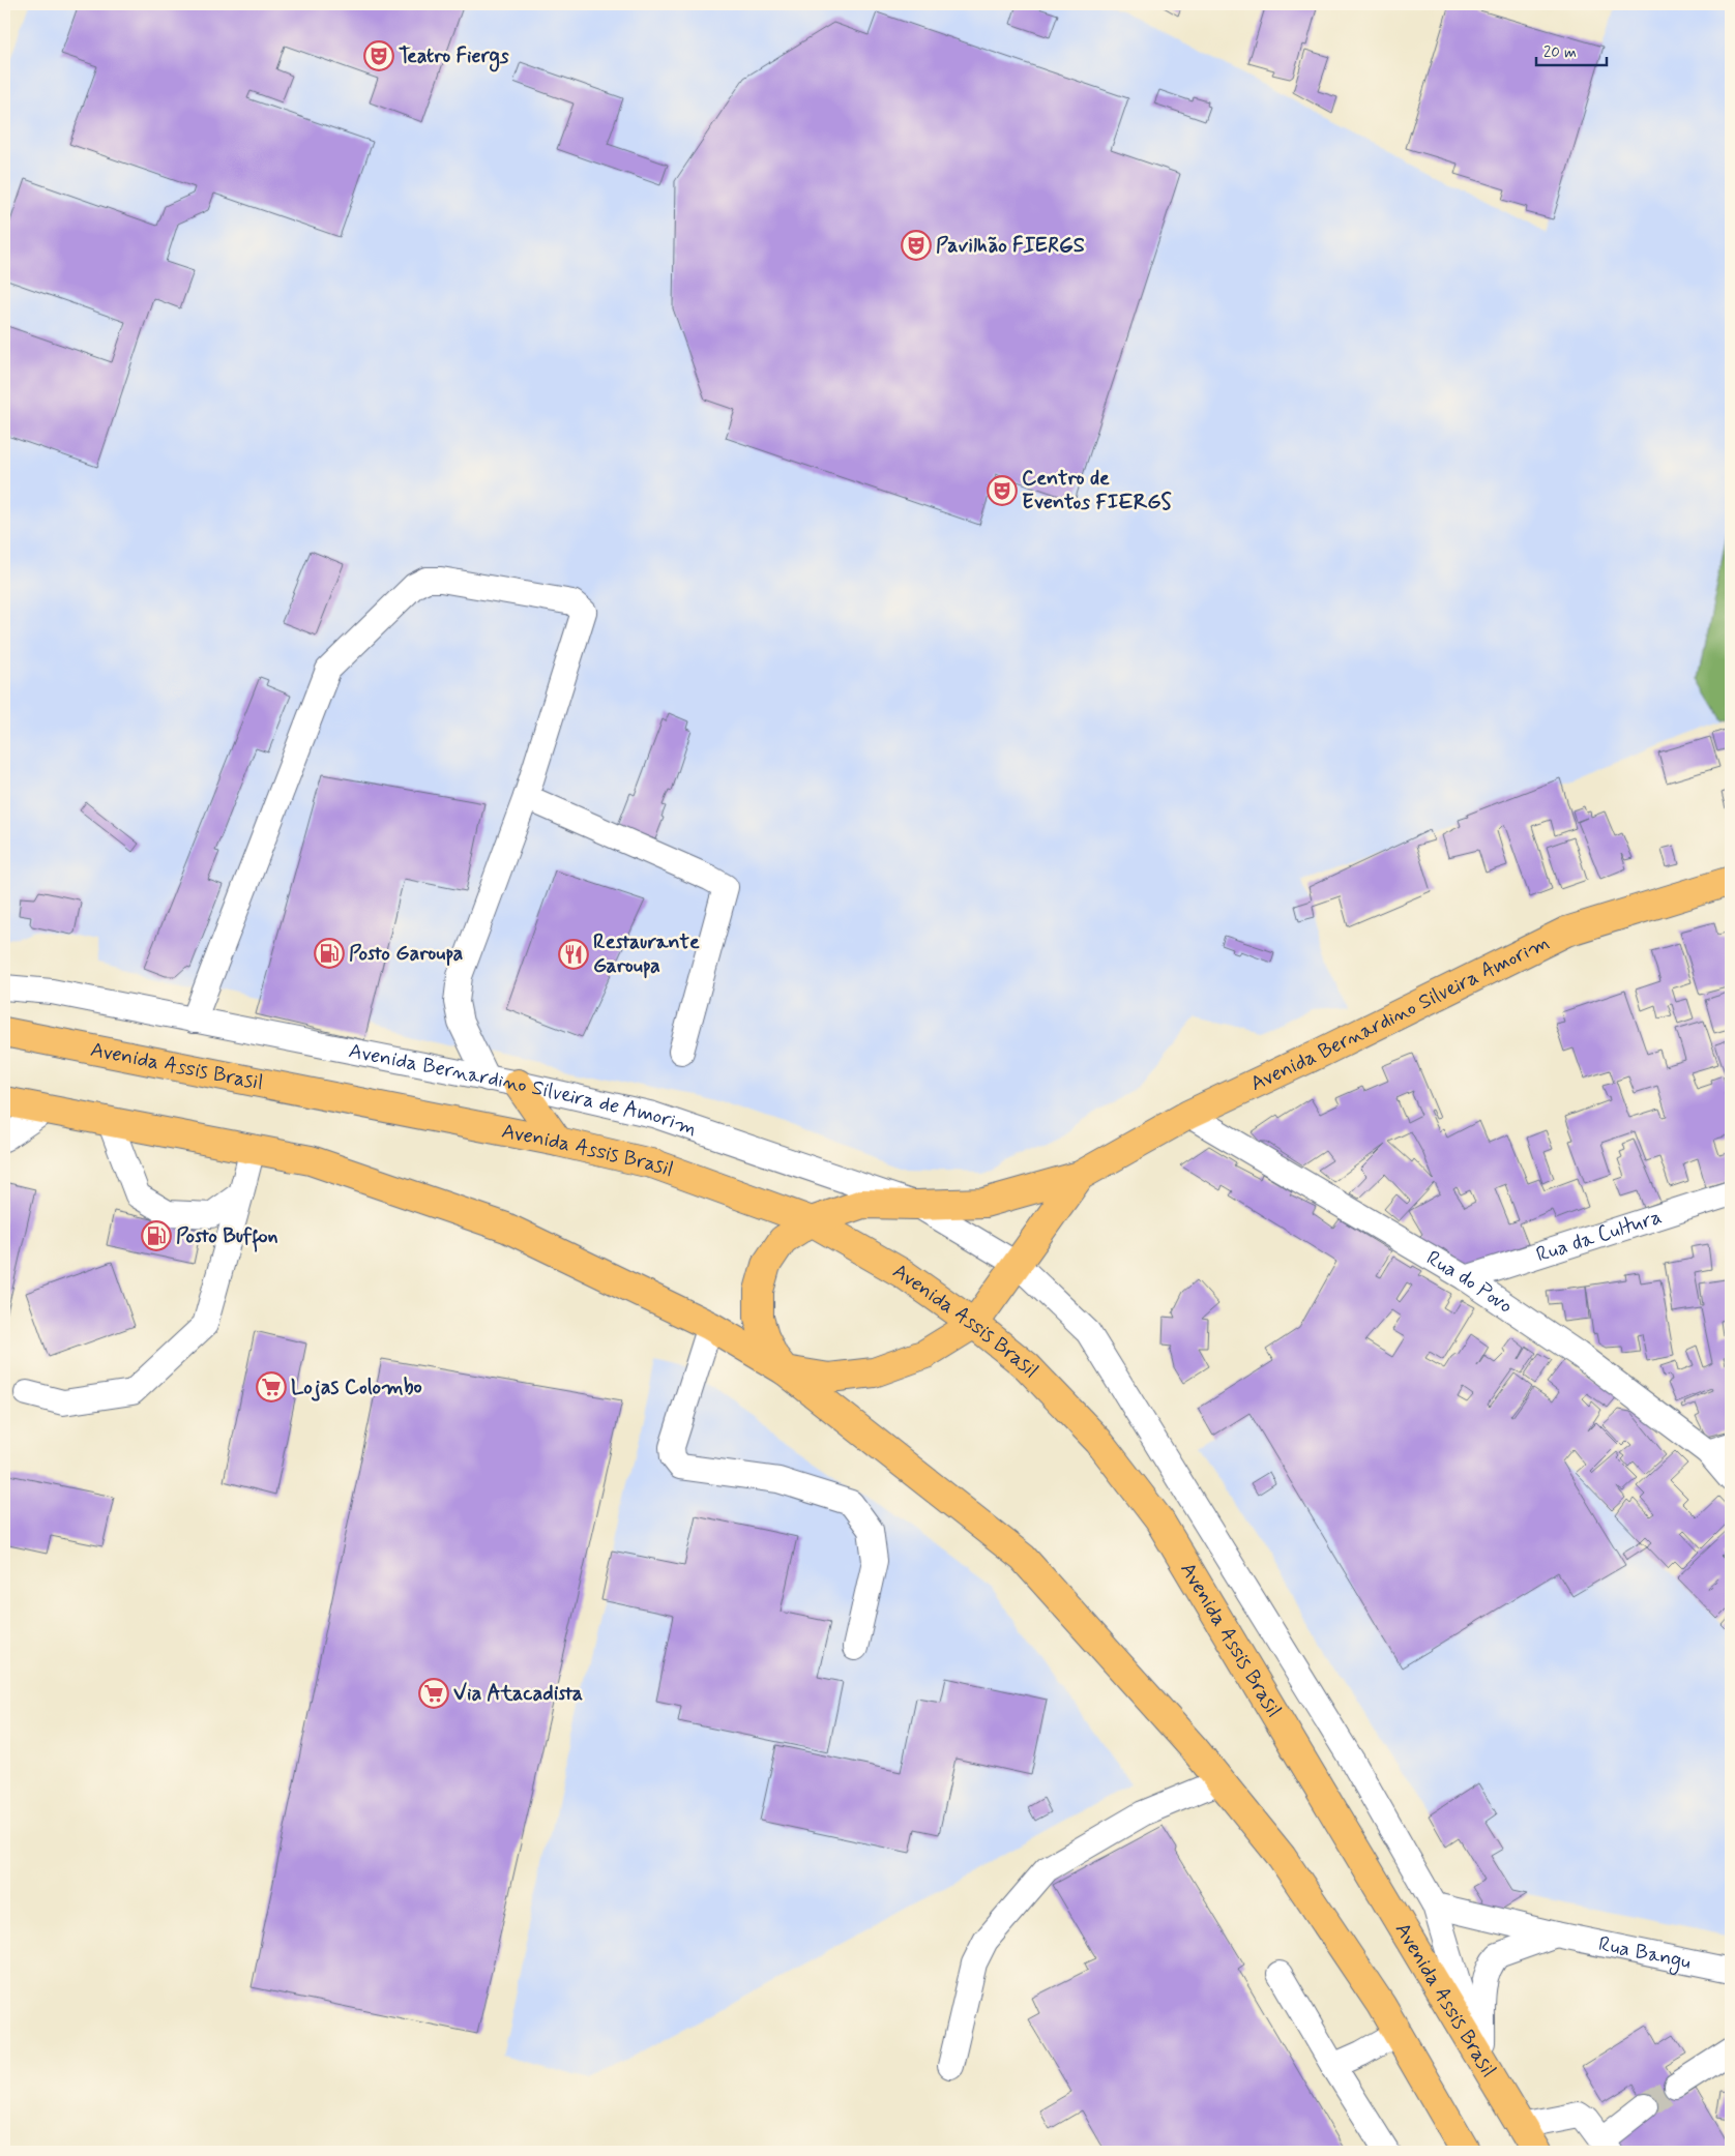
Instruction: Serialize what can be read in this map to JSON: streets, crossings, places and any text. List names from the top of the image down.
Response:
{
  "streets": {
    "main road": ["Avenida Bernardino Silveira Amorim", "Avenida Assis Brasil"],
    "street": [
      "Avenida Bernardino Silveira de Amorim",
      "Rua da Cultura",
      "Rua do Povo",
      "Rua Bangu"
    ]
  },
  "crossings": [
    ["Avenida Bernardino Silveira Amorim", "Avenida Assis Brasil"],
    ["Avenida Bernardino Silveira Amorim", "Avenida Bernardino Silveira de Amorim"],
    ["Avenida Bernardino Silveira Amorim", "Rua do Povo"],
    ["Avenida Assis Brasil", "Avenida Bernardino Silveira de Amorim"],
    ["Avenida Bernardino Silveira de Amorim", "Rua Bangu"],
    ["Rua da Cultura", "Rua do Povo"]
  ],
  "places": {
    "theatre": ["Teatro Fiergs", "Pavilhão FIERGS", "Centro de Eventos FIERGS"],
    "fuel station": ["Posto Garoupa", "Posto Buffon"],
    "restaurant": ["Restaurante Garoupa"],
    "supermarket": ["Lojas Colombo", "Via Atacadista"]
  },
  "scale_bar": "20 m"
}
